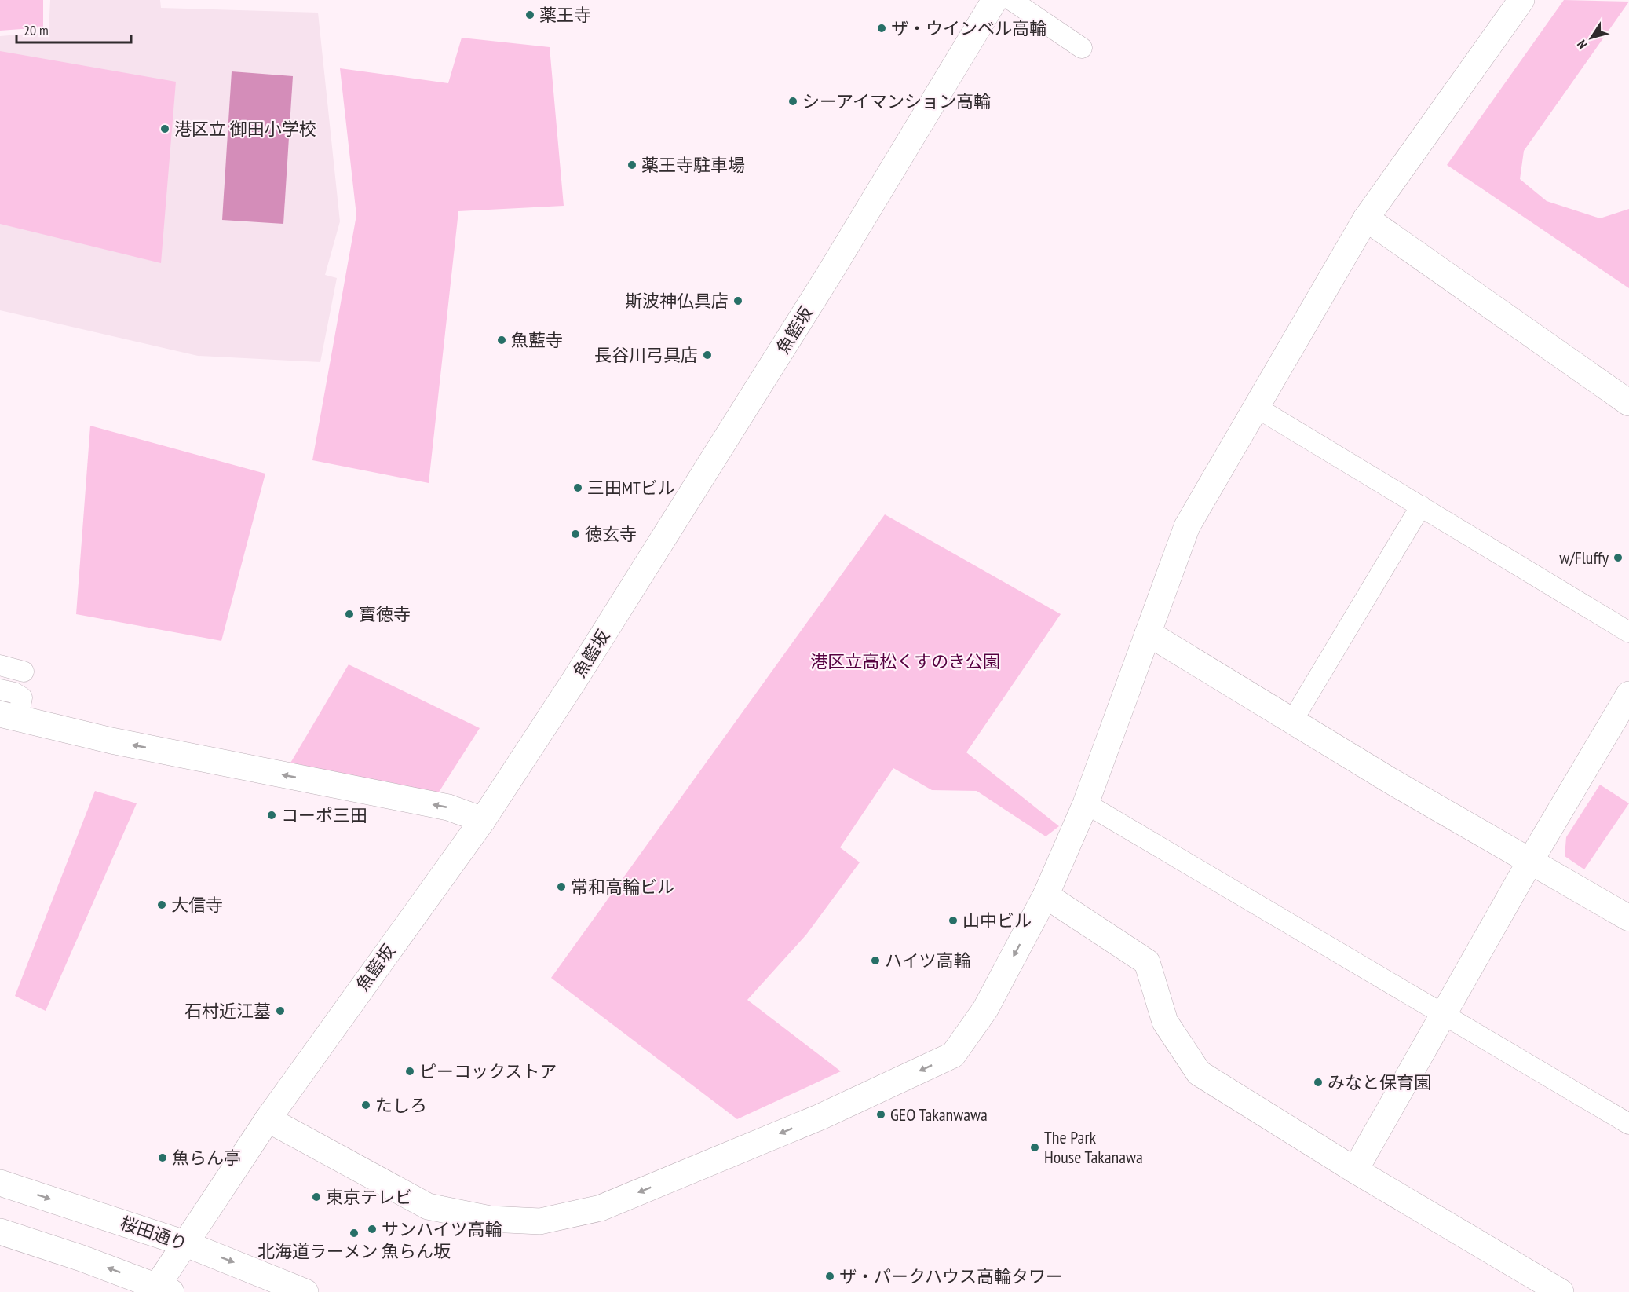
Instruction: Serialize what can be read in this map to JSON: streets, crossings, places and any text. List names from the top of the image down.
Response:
{
  "streets": {
    "main road": ["魚籃坂", "桜田通り"]
  },
  "crossings": [
    ["魚籃坂", "桜田通り"]
  ],
  "parks": ["港区立高松くすのき公園"],
  "places": [
    "薬王寺",
    "ザ・ウインベル高輪",
    "シーアイマンション高輪",
    "港区立 御田小学校",
    "薬王寺駐車場",
    "斯波神仏具店",
    "魚藍寺",
    "長谷川弓具店",
    "三田MTビル",
    "徳玄寺",
    "w/Fluffy",
    "寶徳寺",
    "コーポ三田",
    "常和高輪ビル",
    "大信寺",
    "山中ビル",
    "ハイツ高輪",
    "石村近江墓",
    "ピーコックストア",
    "みなと保育園",
    "たしろ",
    "GEO Takanwawa",
    "The Park House Takanawa",
    "魚らん亭",
    "東京テレビ",
    "サンハイツ高輪",
    "北海道ラーメン 魚らん坂",
    "ザ・パークハウス高輪タワー"
  ],
  "scale_bar": "20 m",
  "north": "bottom left"
}
